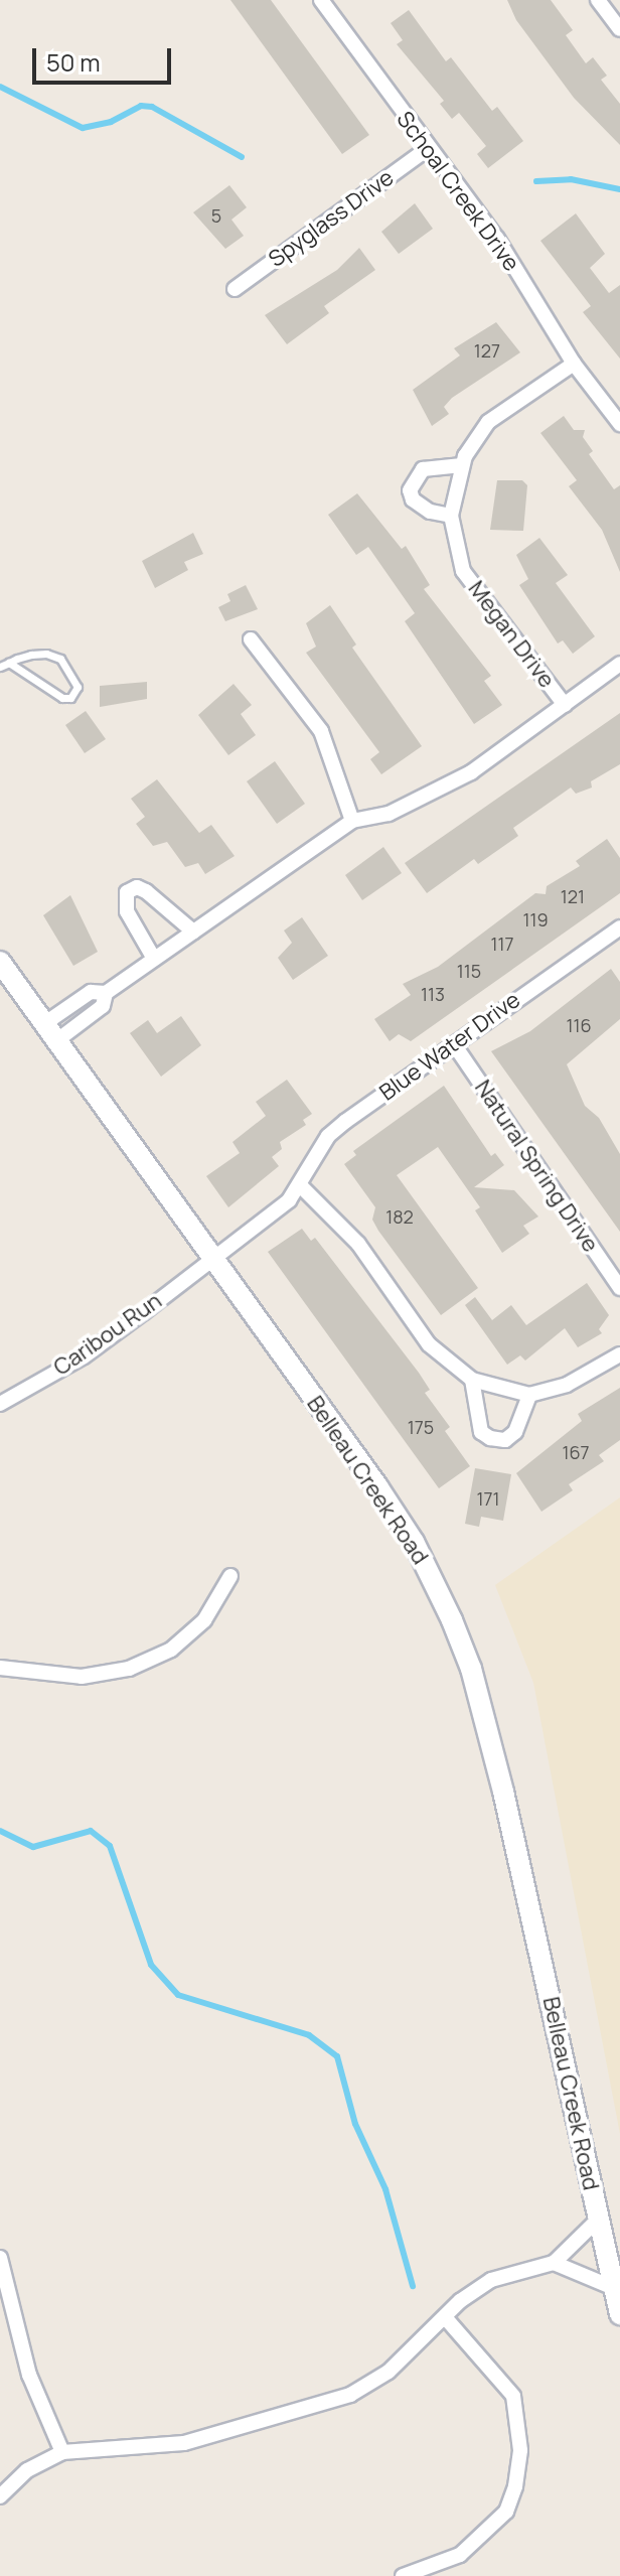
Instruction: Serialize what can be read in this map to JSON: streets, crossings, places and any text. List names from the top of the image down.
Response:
{
  "streets": {
    "main road": ["Belleau Creek Road"],
    "street": [
      "Schoal Creek Drive",
      "Spyglass Drive",
      "Megan Drive",
      "Blue Water Drive",
      "Natural Spring Drive",
      "Caribou Run"
    ]
  },
  "crossings": [
    ["Schoal Creek Drive", "Spyglass Drive"],
    ["Schoal Creek Drive", "Megan Drive"],
    ["Blue Water Drive", "Natural Spring Drive"],
    ["Blue Water Drive", "Caribou Run"],
    ["Blue Water Drive", "Belleau Creek Road"],
    ["Caribou Run", "Belleau Creek Road"]
  ],
  "house_numbers": [
    "5",
    "127",
    "121",
    "119",
    "117",
    "115",
    "113",
    "116",
    "182",
    "175",
    "167",
    "171"
  ],
  "scale_bar": "50 m"
}
